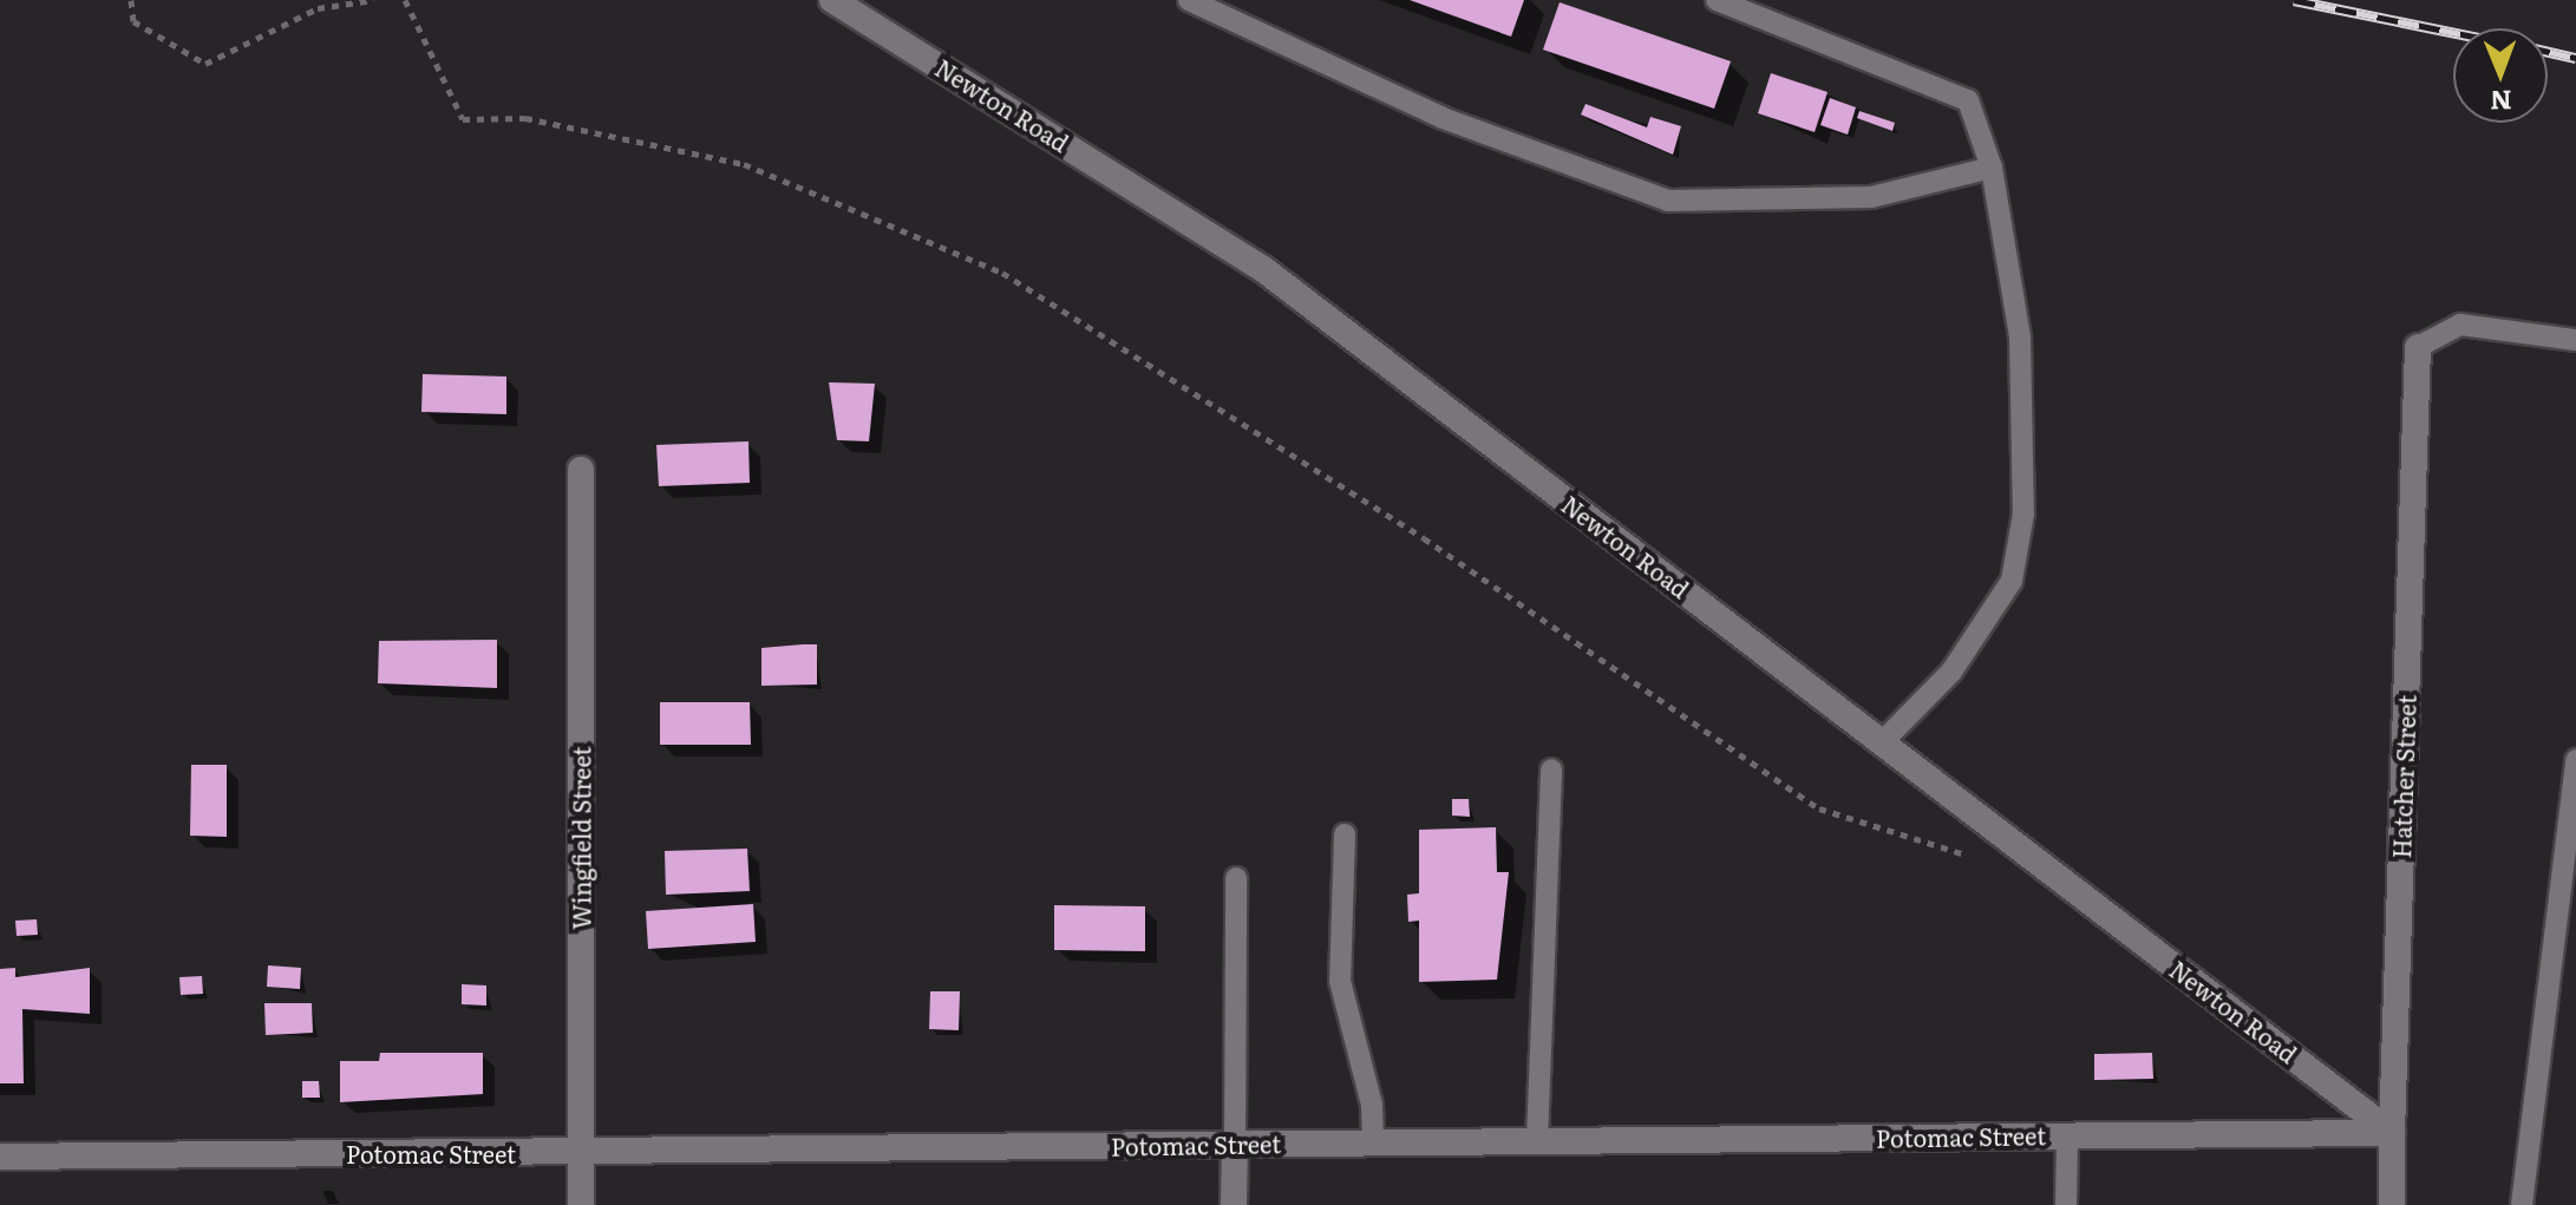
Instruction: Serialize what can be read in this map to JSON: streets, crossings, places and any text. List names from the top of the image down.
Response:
{
  "streets": {
    "street": [
      "Newton Road",
      "Hatcher Street",
      "Wingfield Street",
      "Potomac Street"
    ]
  },
  "crossings": [
    ["Newton Road", "Hatcher Street"],
    ["Newton Road", "Potomac Street"],
    ["Hatcher Street", "Potomac Street"],
    ["Wingfield Street", "Potomac Street"]
  ],
  "north": "bottom"
}
